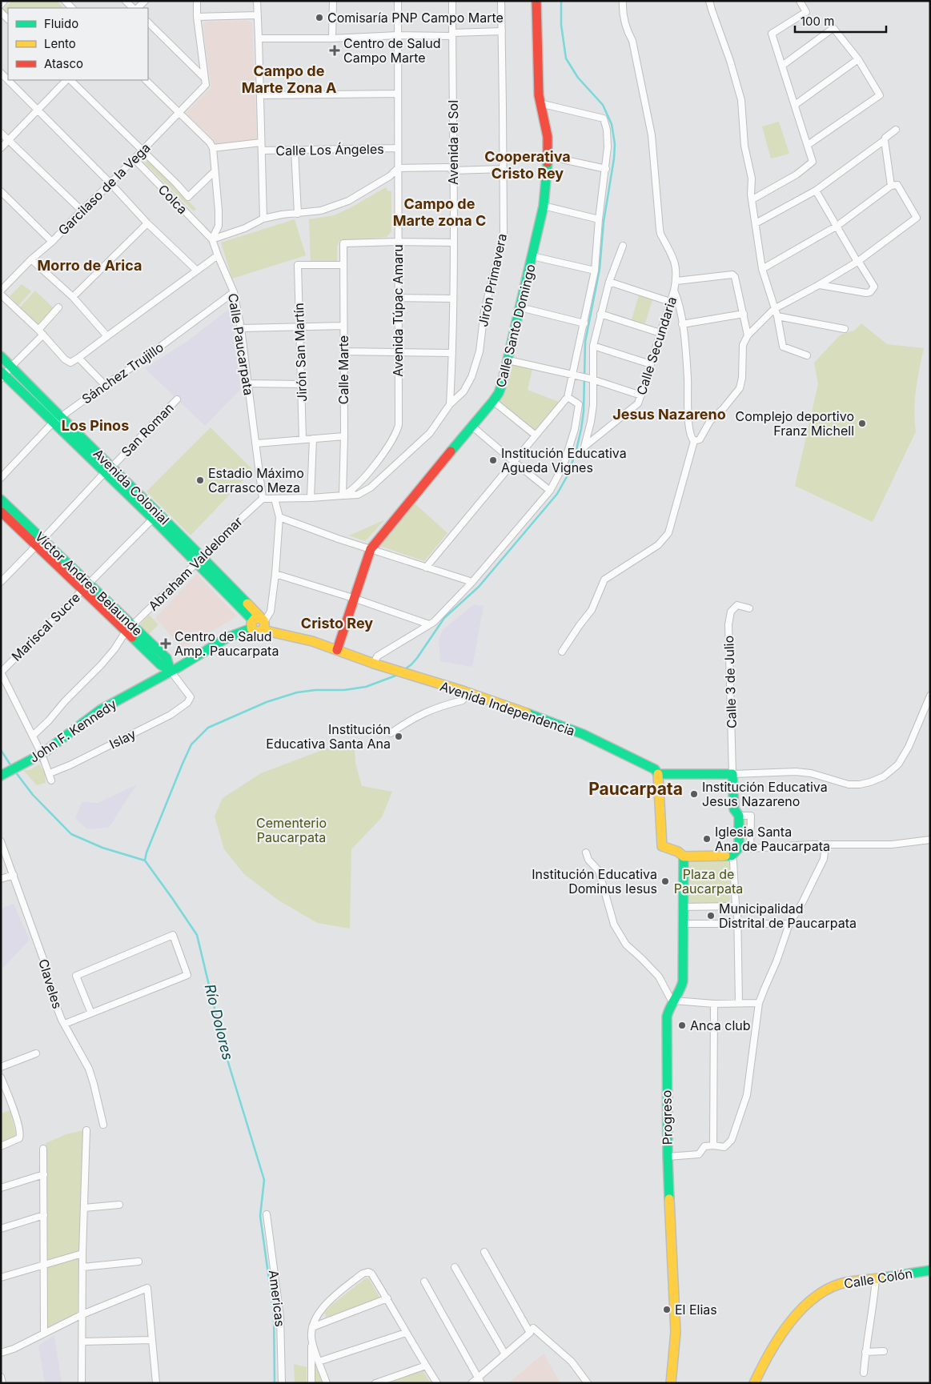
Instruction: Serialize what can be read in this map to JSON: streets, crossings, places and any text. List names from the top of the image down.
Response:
{
  "streets": {
    "main road": [
      "Calle Santo Domingo",
      "Avenida Colonial",
      "Víctor Andres Belaunde",
      "Avenida Independencia",
      "John F. Kennedy",
      "Progreso",
      "Calle Colón"
    ],
    "street": [
      "Avenida el Sol",
      "Calle Los Ángeles",
      "Garcilaso de la Vega",
      "Colca",
      "Jirón Primavera",
      "Avenida Túpac Amaru",
      "Calle Paucarpata",
      "Calle Secundaria",
      "Jirón San Martín",
      "Calle Marte",
      "Sánchez Trujillo",
      "San Roman",
      "Abraham Valdelomar",
      "Mariscal Sucre",
      "Calle 3 de Julio",
      "Islay",
      "Claveles",
      "Americas"
    ]
  },
  "crossings": [
    ["Avenida el Sol", "Jirón Primavera"],
    ["Calle Los Ángeles", "Avenida Túpac Amaru"],
    ["Garcilaso de la Vega", "Colca"],
    ["Colca", "Calle Paucarpata"],
    ["Jirón Primavera", "Avenida Túpac Amaru"],
    ["Jirón Primavera", "Calle Marte"],
    ["Avenida Túpac Amaru", "Calle Marte"],
    ["Calle Santo Domingo", "Avenida Independencia"],
    ["Calle Paucarpata", "Sánchez Trujillo"],
    ["Calle Paucarpata", "Abraham Valdelomar"],
    ["Jirón San Martín", "Calle Marte"],
    ["Sánchez Trujillo", "Avenida Colonial"],
    ["San Roman", "Avenida Colonial"],
    ["San Roman", "Víctor Andres Belaunde"],
    ["Avenida Colonial", "Abraham Valdelomar"],
    ["Avenida Colonial", "Mariscal Sucre"],
    ["Avenida Colonial", "Avenida Independencia"],
    ["Avenida Colonial", "John F. Kennedy"],
    ["Abraham Valdelomar", "Víctor Andres Belaunde"],
    ["Víctor Andres Belaunde", "Mariscal Sucre"],
    ["Víctor Andres Belaunde", "John F. Kennedy"],
    ["Víctor Andres Belaunde", "Islay"],
    ["Avenida Independencia", "John F. Kennedy"],
    ["John F. Kennedy", "Islay"]
  ],
  "districts": [
    "Campo de Marte Zona A",
    "Cooperativa Cristo Rey",
    "Campo de Marte zona C",
    "Morro de Arica",
    "Jesus Nazareno",
    "Los Pinos",
    "Cristo Rey",
    "Paucarpata"
  ],
  "water": ["Río Dolores"],
  "parks": ["Cementerio Paucarpata", "Plaza de Paucarpata"],
  "places": {
    "other": [
      "Comisaría PNP Campo Marte",
      "Complejo deportivo Franz Michell",
      "Institución Educativa Agueda Vignes",
      "Estadio Máximo Carrasco Meza",
      "Institución Educativa Santa Ana",
      "Institución Educativa Jesus Nazareno",
      "Iglesia Santa Ana de Paucarpata",
      "Institución Educativa Dominus Iesus",
      "Municipalidad Distrital de Paucarpata",
      "Anca club",
      "El Elias"
    ],
    "health": ["Centro de Salud Campo Marte", "Centro de Salud Amp. Paucarpata"]
  },
  "legend": ["Fluido", "Lento", "Atasco"],
  "scale_bar": "100 m"
}
